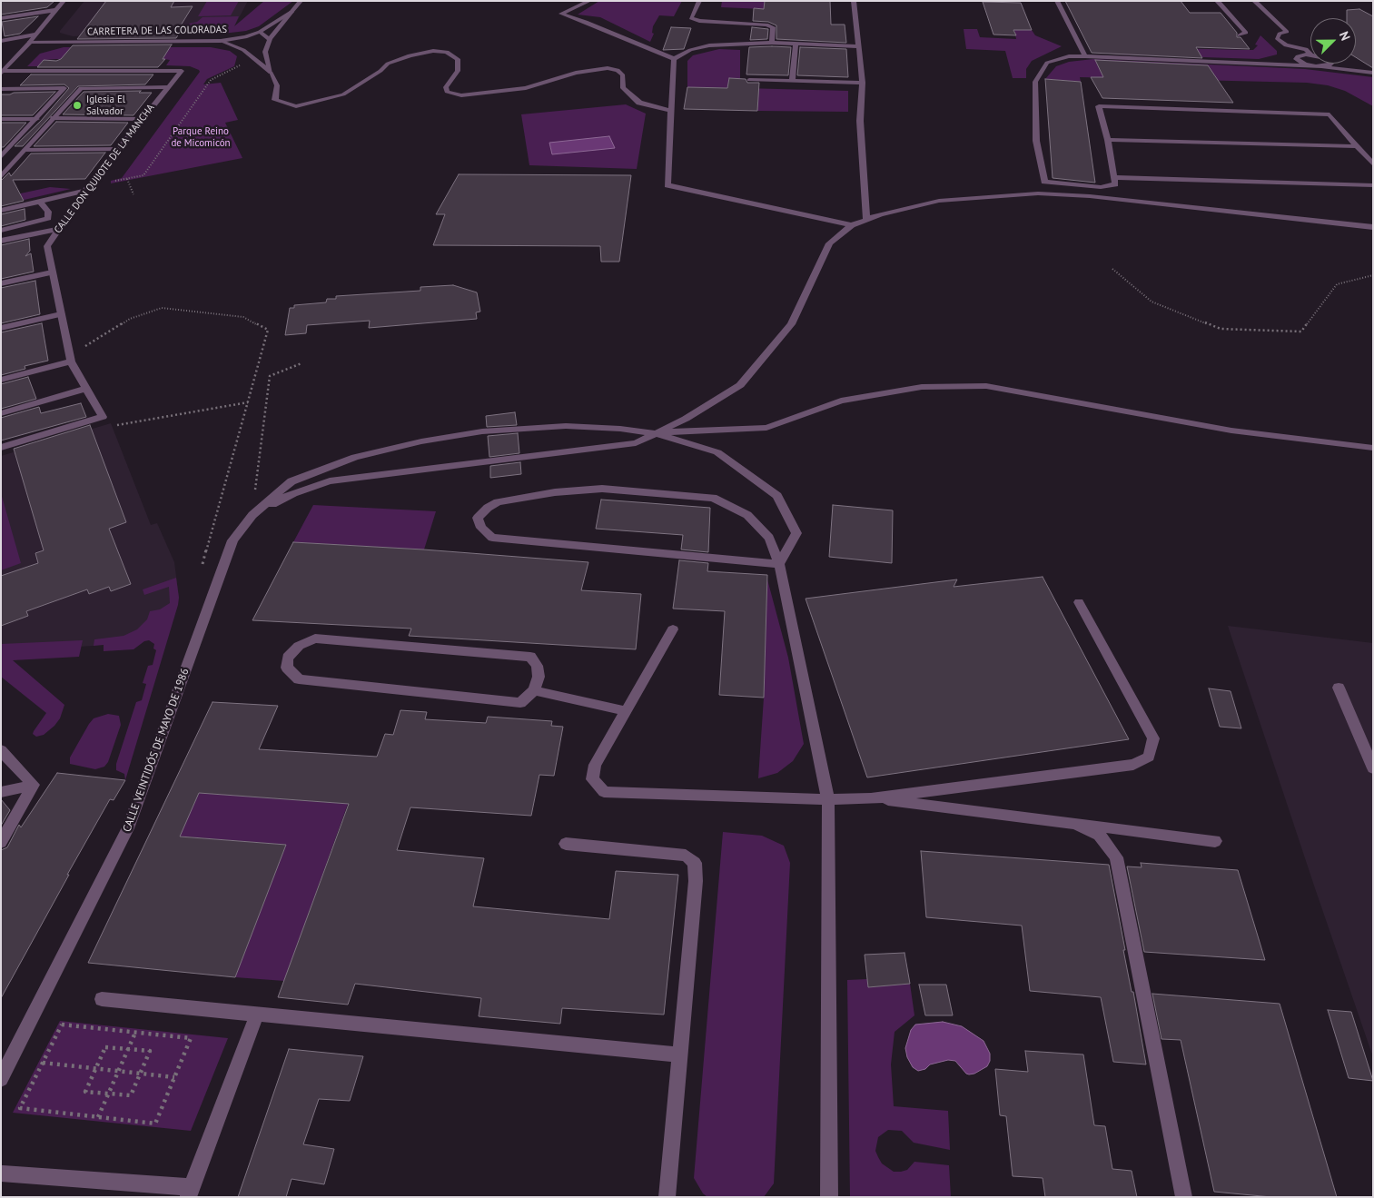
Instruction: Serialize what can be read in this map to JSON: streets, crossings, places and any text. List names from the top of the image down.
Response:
{
  "streets": {
    "street": ["CARRETERA DE LAS COLORADAS", "CALLE DON QUIJOTE DE LA MANCHA", "CALLE VEINTIDÓS DE MAYO DE 1986"]
  },
  "parks": ["Parque Reino de Micomicón"],
  "places": ["Iglesia El Salvador"],
  "north": "top right"
}
